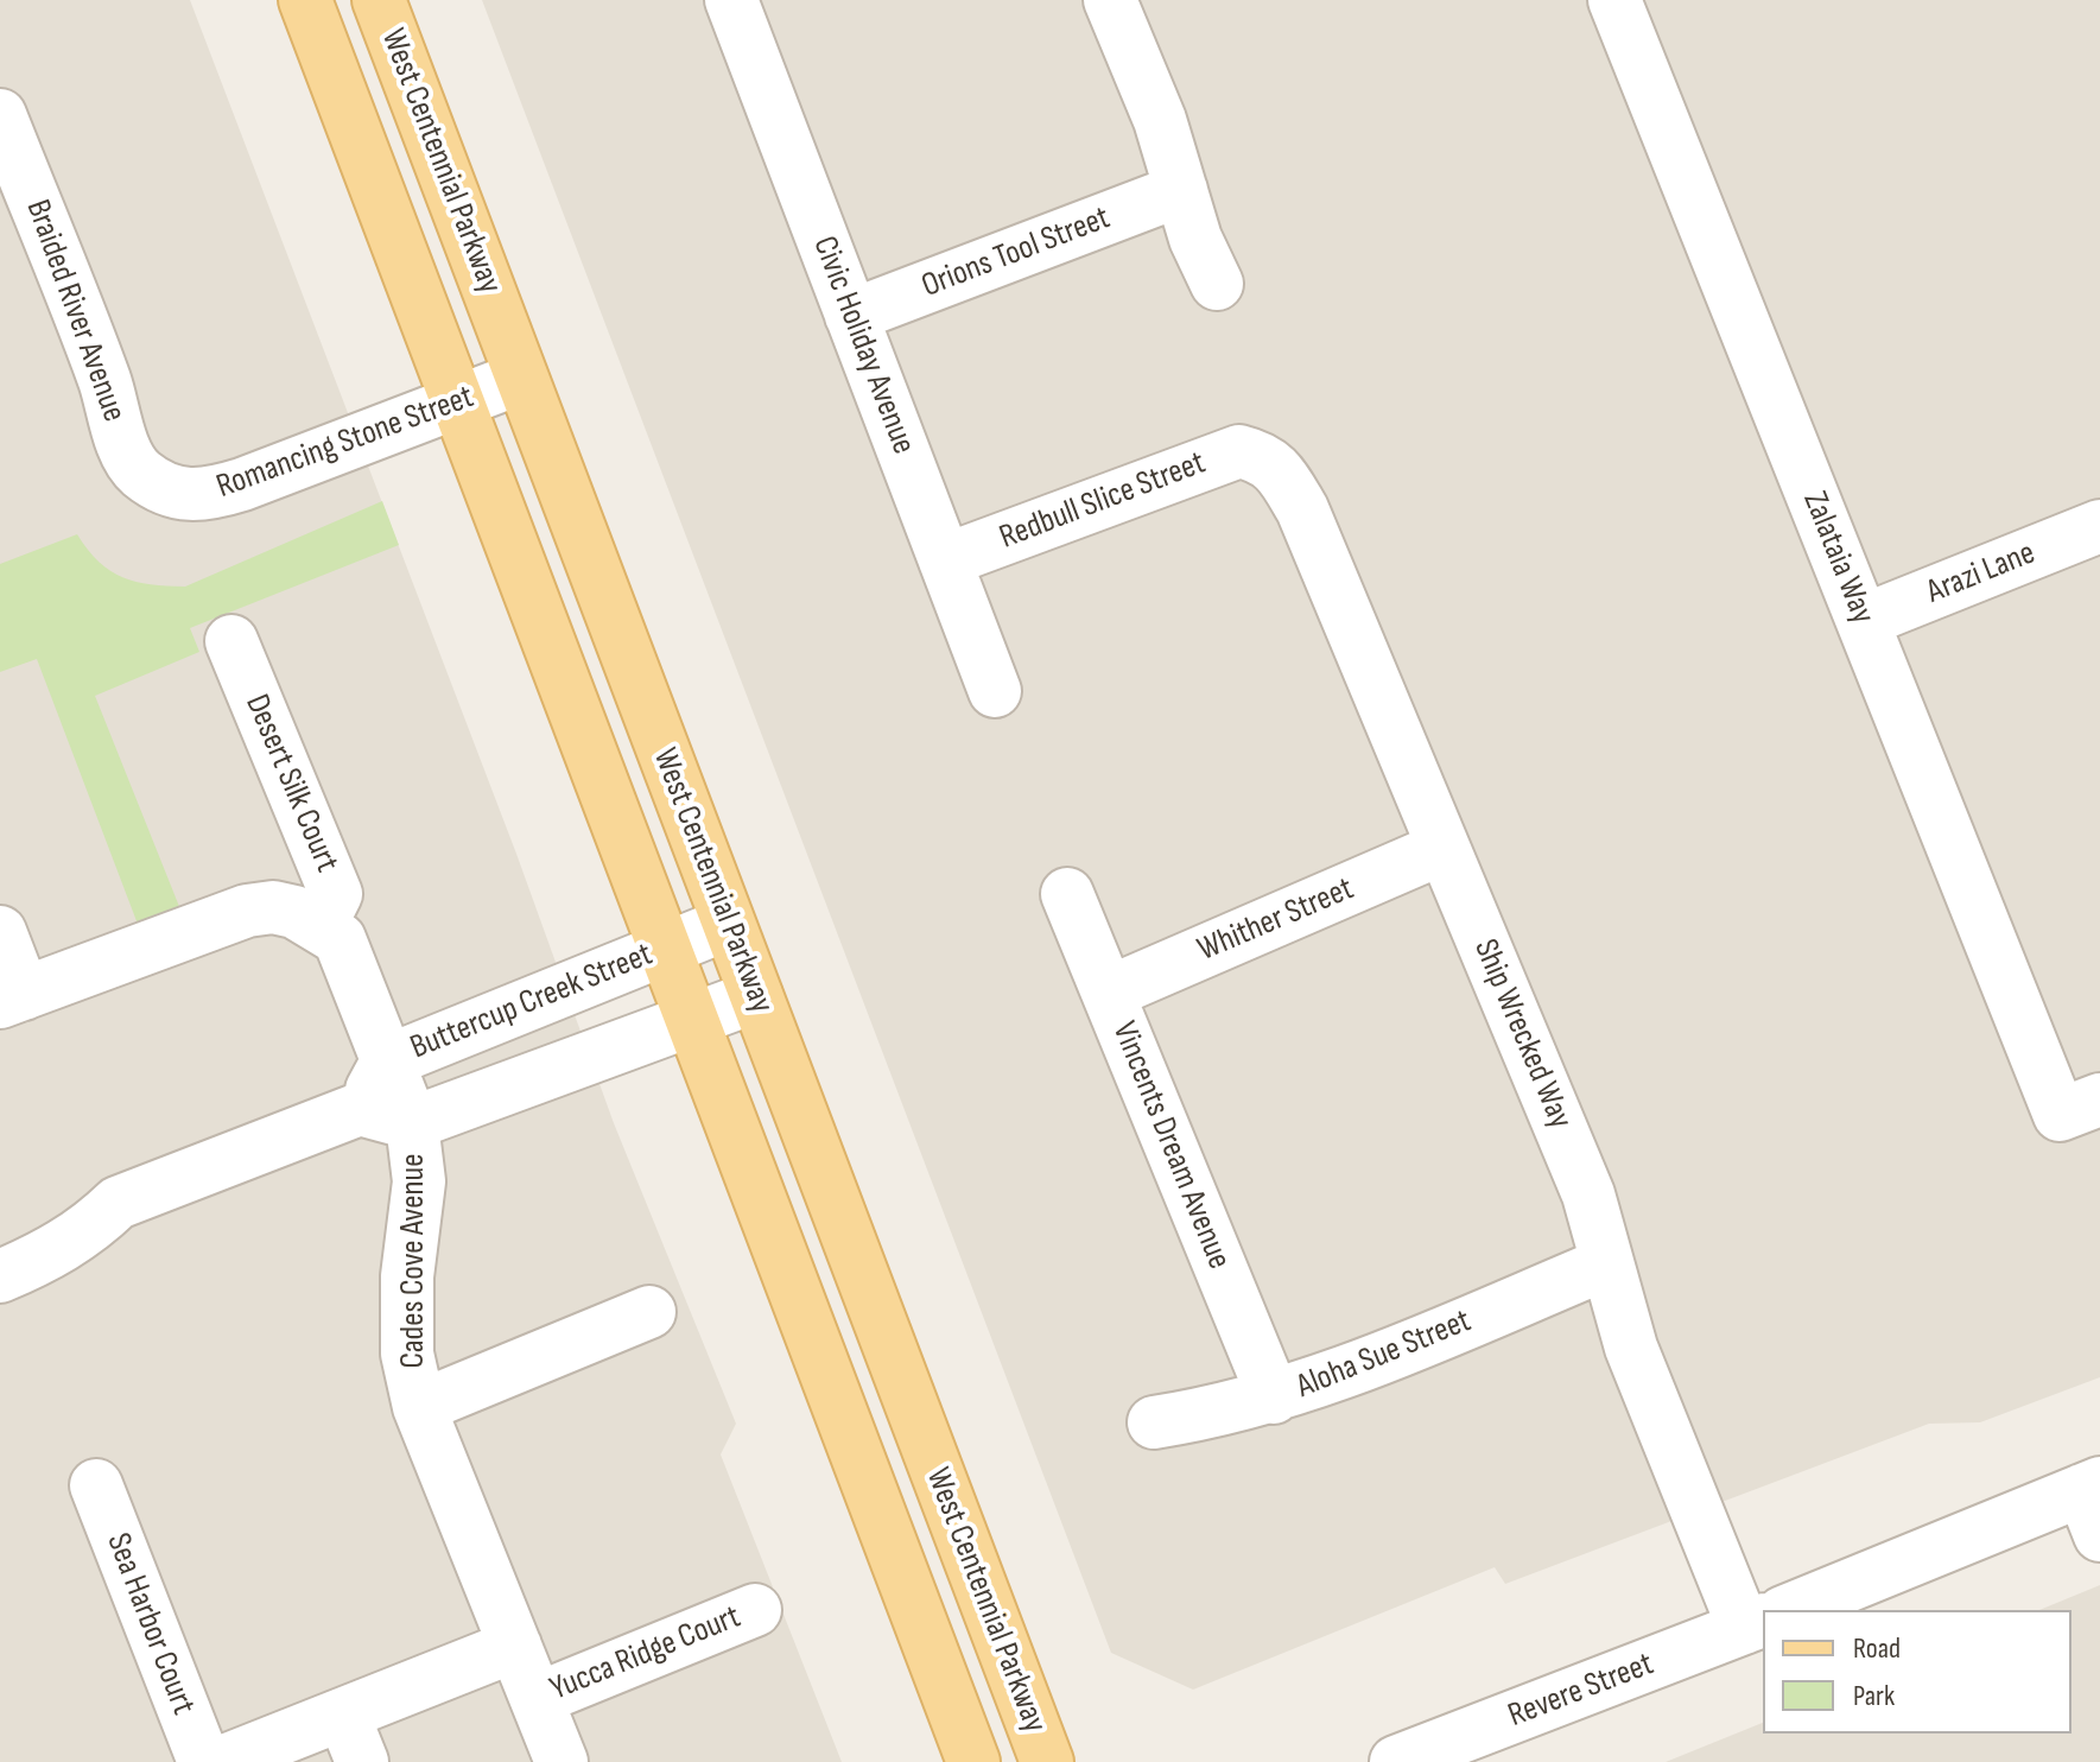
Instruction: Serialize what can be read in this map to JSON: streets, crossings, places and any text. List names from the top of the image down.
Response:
{
  "streets": {
    "main road": ["West Centennial Parkway"],
    "street": [
      "Orions Tool Street",
      "Braided River Avenue",
      "Civic Holiday Avenue",
      "Romancing Stone Street",
      "Redbull Slice Street",
      "Zalataia Way",
      "Arazi Lane",
      "Desert Silk Court",
      "Whither Street",
      "Buttercup Creek Street",
      "Ship Wrecked Way",
      "Vincents Dream Avenue",
      "Cades Cove Avenue",
      "Aloha Sue Street",
      "Sea Harbor Court",
      "Yucca Ridge Court",
      "Revere Street"
    ]
  },
  "crossings": [
    ["West Centennial Parkway", "Romancing Stone Street"],
    ["West Centennial Parkway", "Buttercup Creek Street"],
    ["Orions Tool Street", "Civic Holiday Avenue"],
    ["Braided River Avenue", "Romancing Stone Street"],
    ["Civic Holiday Avenue", "Redbull Slice Street"],
    ["Redbull Slice Street", "Ship Wrecked Way"],
    ["Zalataia Way", "Arazi Lane"],
    ["Desert Silk Court", "Cades Cove Avenue"],
    ["Whither Street", "Ship Wrecked Way"],
    ["Whither Street", "Vincents Dream Avenue"],
    ["Buttercup Creek Street", "Cades Cove Avenue"],
    ["Ship Wrecked Way", "Aloha Sue Street"],
    ["Vincents Dream Avenue", "Aloha Sue Street"],
    ["Cades Cove Avenue", "Yucca Ridge Court"]
  ],
  "legend": ["Road", "Park"]
}
